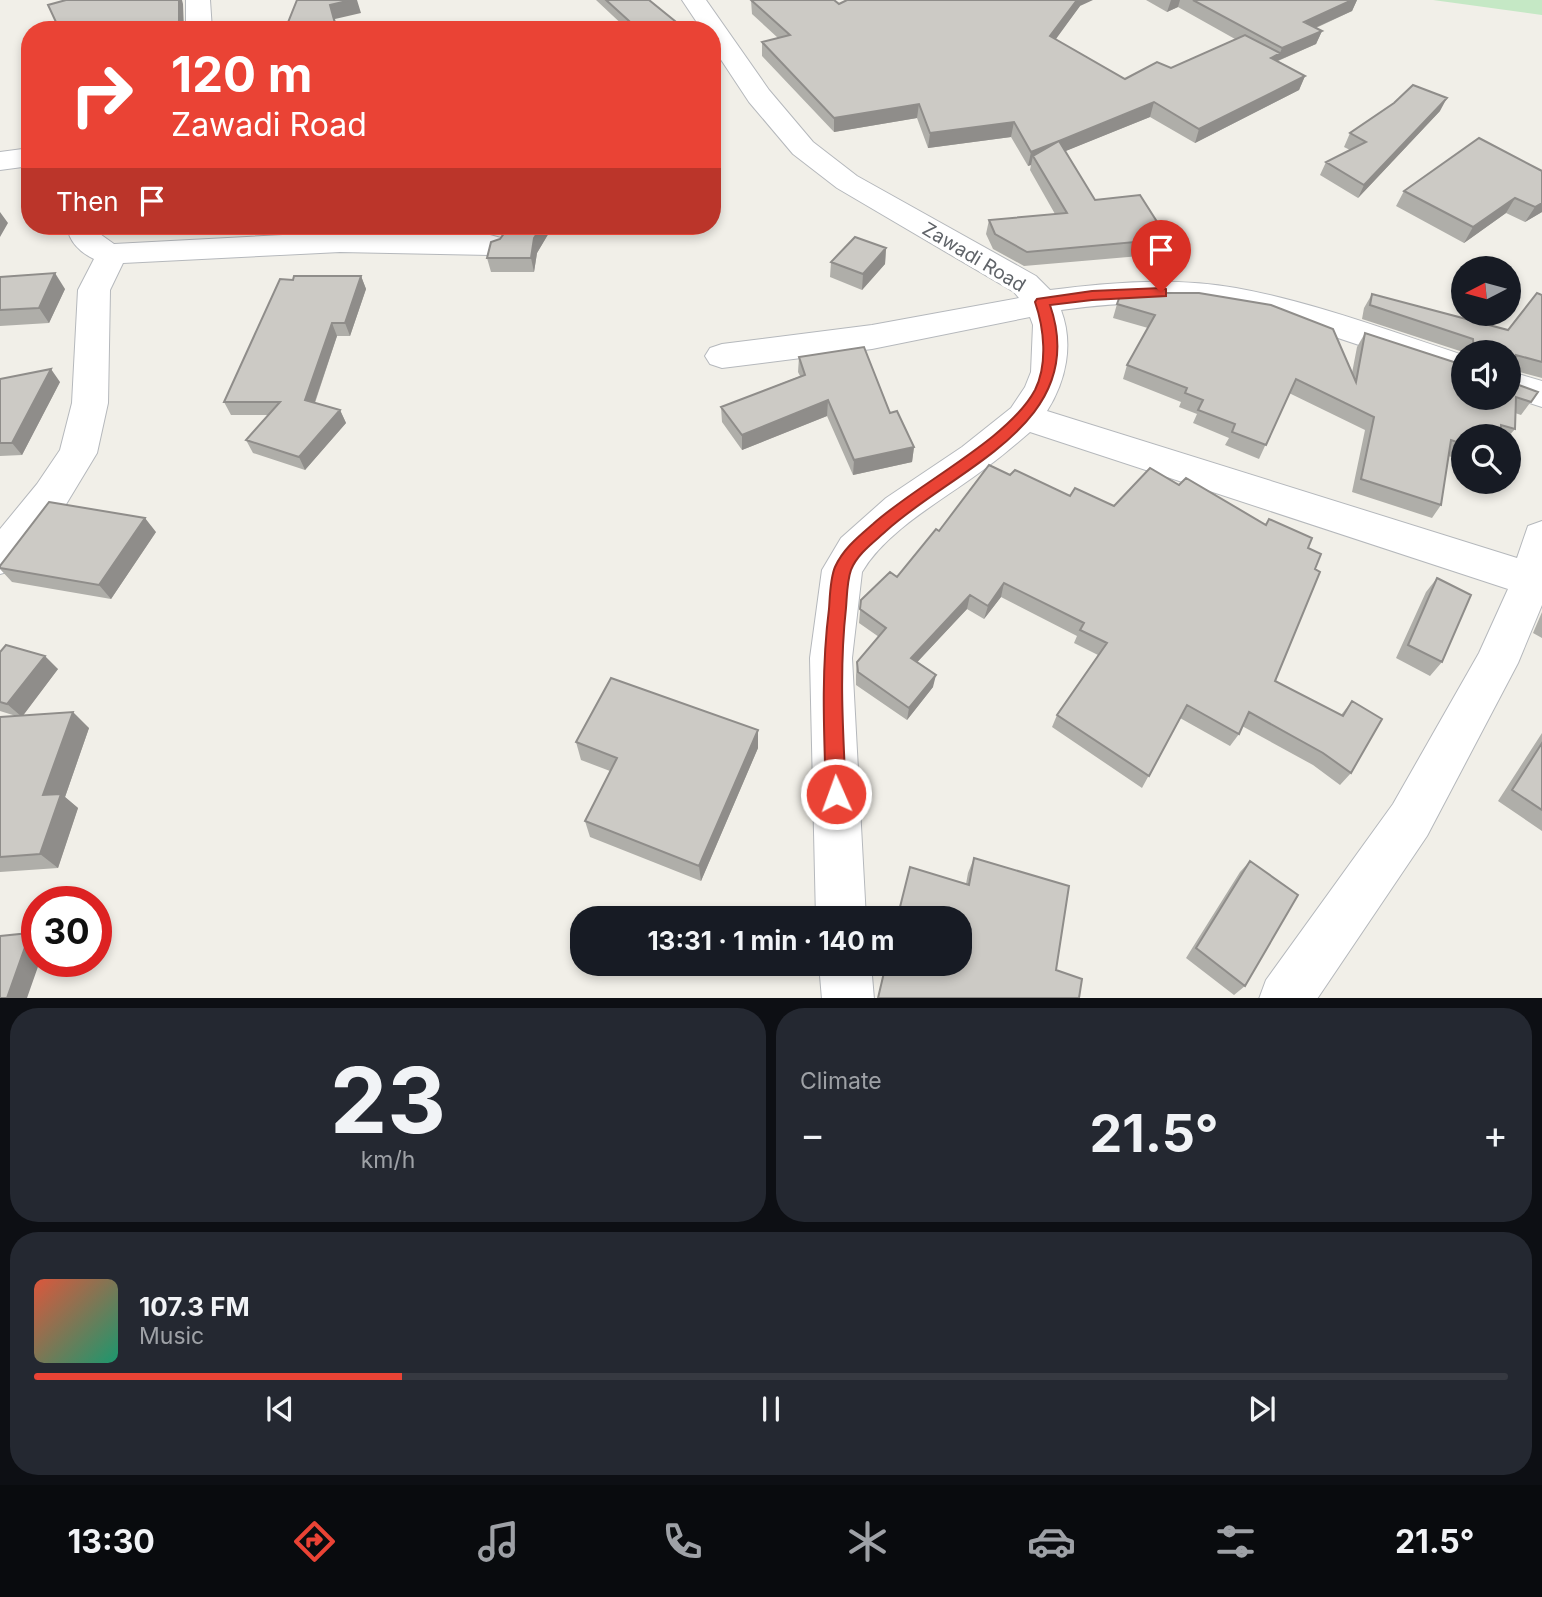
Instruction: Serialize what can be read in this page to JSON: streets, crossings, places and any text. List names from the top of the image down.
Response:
{
  "streets": {
    "street": ["Zawadi Road"]
  },
  "north": "left",
  "page": {
    "turn": ["120 m", "Zawadi Road"],
    "then": "Then",
    "limit": "30",
    "trip": "13:31 · 1 min · 140 m",
    "tile": [
      ["23", "km/h"],
      "Climate"
    ],
    "heat": ["−", "21.5°", "+"],
    "song": ["107.3 FM", "Music"],
    "tabs": ["13:30", "21.5°"]
  }
}
